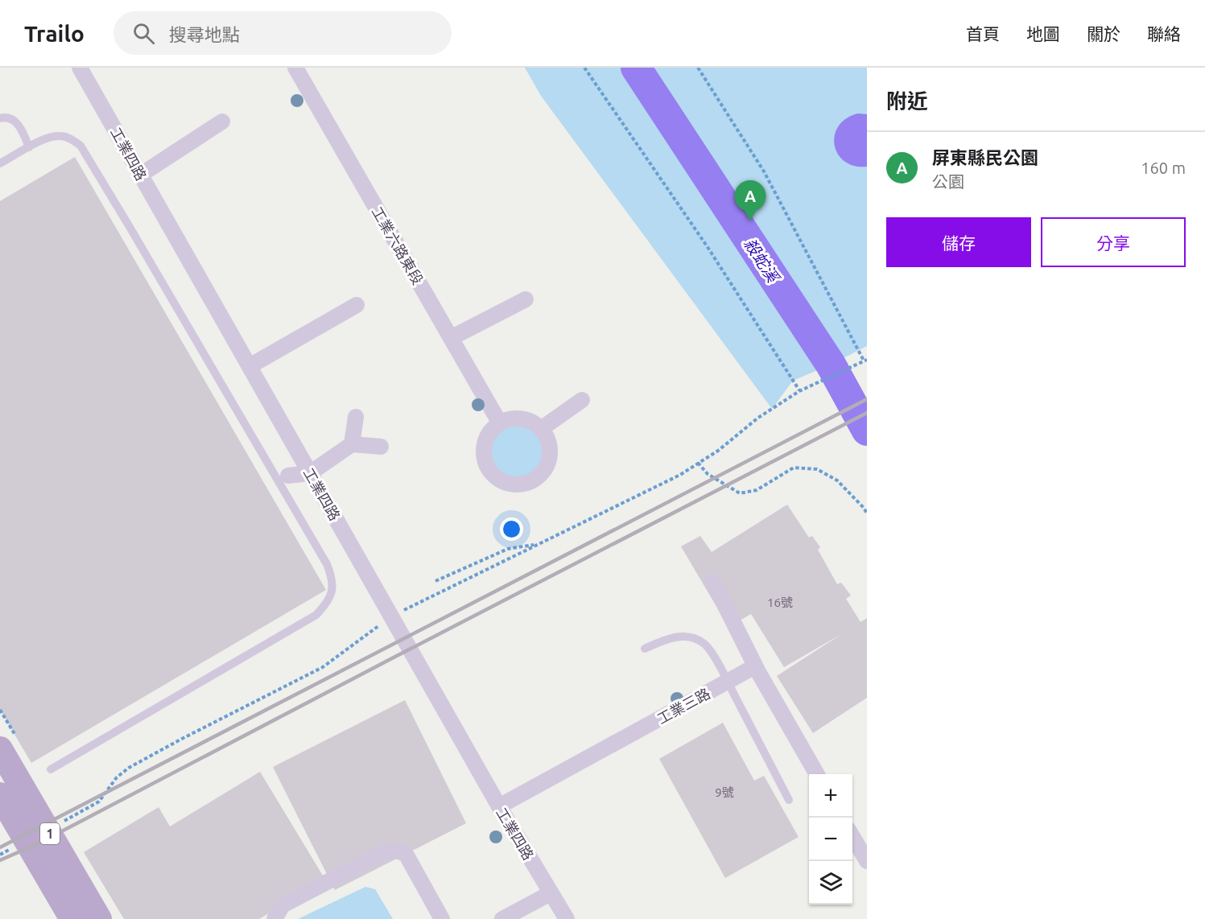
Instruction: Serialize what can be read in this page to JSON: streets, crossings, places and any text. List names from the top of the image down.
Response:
{
  "streets": {
    "main road": ["1"],
    "street": ["工業四路", "工業六路東段", "工業三路"]
  },
  "crossings": [
    ["工業四路", "工業三路"]
  ],
  "water": ["殺蛇溪"],
  "house_numbers": ["16號", "9號"],
  "page": {
    "header": "Trailo",
    "search": "搜尋地點",
    "nav": [
      "首頁",
      "地圖",
      "關於",
      "聯絡"
    ],
    "heading": "附近",
    "list": [
      {
        "mark": "A",
        "name": "屏東縣民公園",
        "note": "公園",
        "value": "160 m"
      }
    ],
    "pins": "A",
    "buttons": ["儲存", "分享"],
    "map_buttons": ["+", "−"]
  }
}
